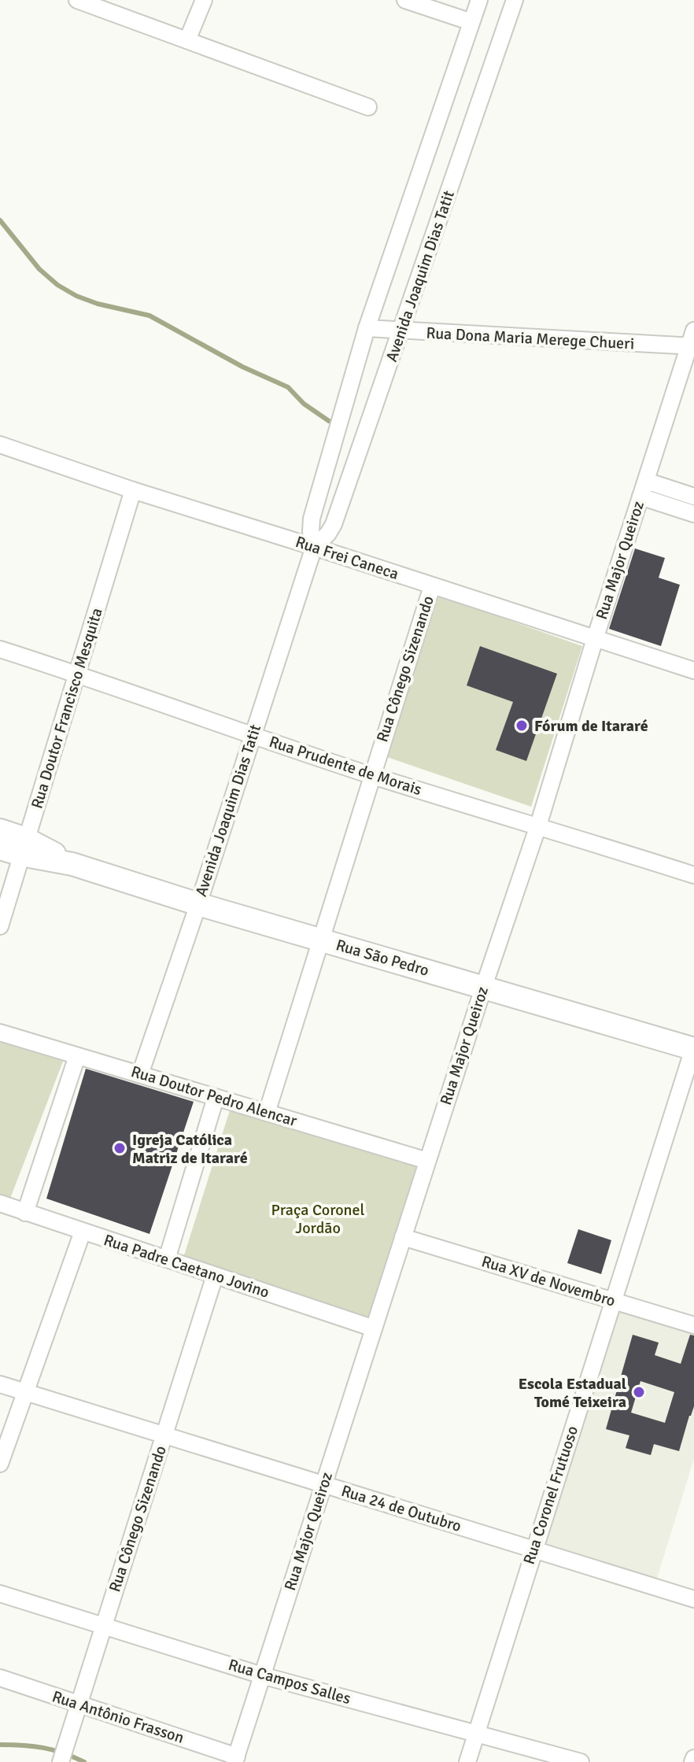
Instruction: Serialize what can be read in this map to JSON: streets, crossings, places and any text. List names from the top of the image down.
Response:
{
  "streets": {
    "main road": ["Rua São Pedro"],
    "street": [
      "Avenida Joaquim Dias Tatit",
      "Rua Dona Maria Merege Chueri",
      "Rua Frei Caneca",
      "Rua Major Queiroz",
      "Rua Cônego Sizenando",
      "Rua Doutor Francisco Mesquita",
      "Rua Prudente de Morais",
      "Rua Doutor Pedro Alencar",
      "Rua Padre Caetano Jovino",
      "Rua XV de Novembro",
      "Rua Coronel Frutuoso",
      "Rua 24 de Outubro",
      "Rua Campos Salles",
      "Rua Antônio Frasson"
    ]
  },
  "crossings": [
    ["Avenida Joaquim Dias Tatit", "Rua Dona Maria Merege Chueri"],
    ["Avenida Joaquim Dias Tatit", "Rua Frei Caneca"],
    ["Avenida Joaquim Dias Tatit", "Rua Prudente de Morais"],
    ["Avenida Joaquim Dias Tatit", "Rua São Pedro"],
    ["Avenida Joaquim Dias Tatit", "Rua Doutor Pedro Alencar"],
    ["Rua Dona Maria Merege Chueri", "Rua Major Queiroz"],
    ["Rua Frei Caneca", "Rua Major Queiroz"],
    ["Rua Frei Caneca", "Rua Cônego Sizenando"],
    ["Rua Frei Caneca", "Rua Doutor Francisco Mesquita"],
    ["Rua Major Queiroz", "Rua Prudente de Morais"],
    ["Rua Major Queiroz", "Rua São Pedro"],
    ["Rua Major Queiroz", "Rua Doutor Pedro Alencar"],
    ["Rua Major Queiroz", "Rua Padre Caetano Jovino"],
    ["Rua Major Queiroz", "Rua XV de Novembro"],
    ["Rua Major Queiroz", "Rua 24 de Outubro"],
    ["Rua Major Queiroz", "Rua Campos Salles"],
    ["Rua Major Queiroz", "Rua Antônio Frasson"],
    ["Rua Cônego Sizenando", "Rua Prudente de Morais"],
    ["Rua Cônego Sizenando", "Rua São Pedro"],
    ["Rua Cônego Sizenando", "Rua Doutor Pedro Alencar"],
    ["Rua Cônego Sizenando", "Rua Padre Caetano Jovino"],
    ["Rua Cônego Sizenando", "Rua 24 de Outubro"],
    ["Rua Cônego Sizenando", "Rua Campos Salles"],
    ["Rua Cônego Sizenando", "Rua Antônio Frasson"],
    ["Rua Doutor Francisco Mesquita", "Rua Prudente de Morais"],
    ["Rua Doutor Francisco Mesquita", "Rua São Pedro"],
    ["Rua São Pedro", "Rua Coronel Frutuoso"],
    ["Rua XV de Novembro", "Rua Coronel Frutuoso"],
    ["Rua Coronel Frutuoso", "Rua 24 de Outubro"],
    ["Rua Coronel Frutuoso", "Rua Campos Salles"]
  ],
  "parks": ["Praça Coronel Jordão"],
  "places": ["Fórum de Itararé", "Igreja Católica Matriz de Itararé", "Escola Estadual Tomé Teixeira"]
}
